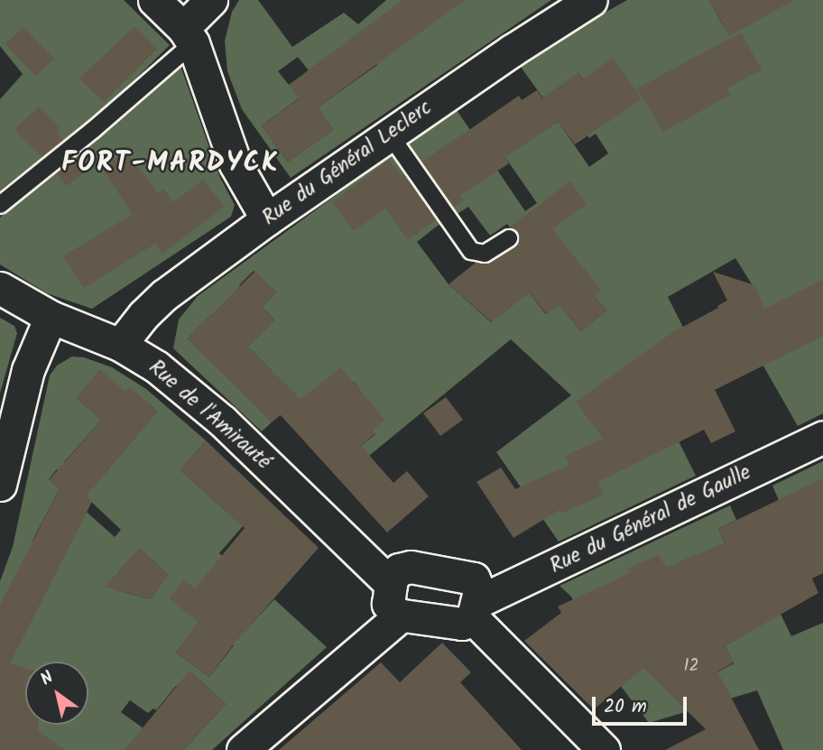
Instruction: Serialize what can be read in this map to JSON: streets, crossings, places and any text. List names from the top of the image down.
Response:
{
  "streets": {
    "street": ["Rue du Général Leclerc", "Rue de l'Amirauté", "Rue du Général de Gaulle"]
  },
  "crossings": [
    ["Rue du Général Leclerc", "Rue de l'Amirauté"]
  ],
  "districts": ["FORT-MARDYCK"],
  "house_numbers": ["12"],
  "scale_bar": "20 m",
  "north": "top left"
}
